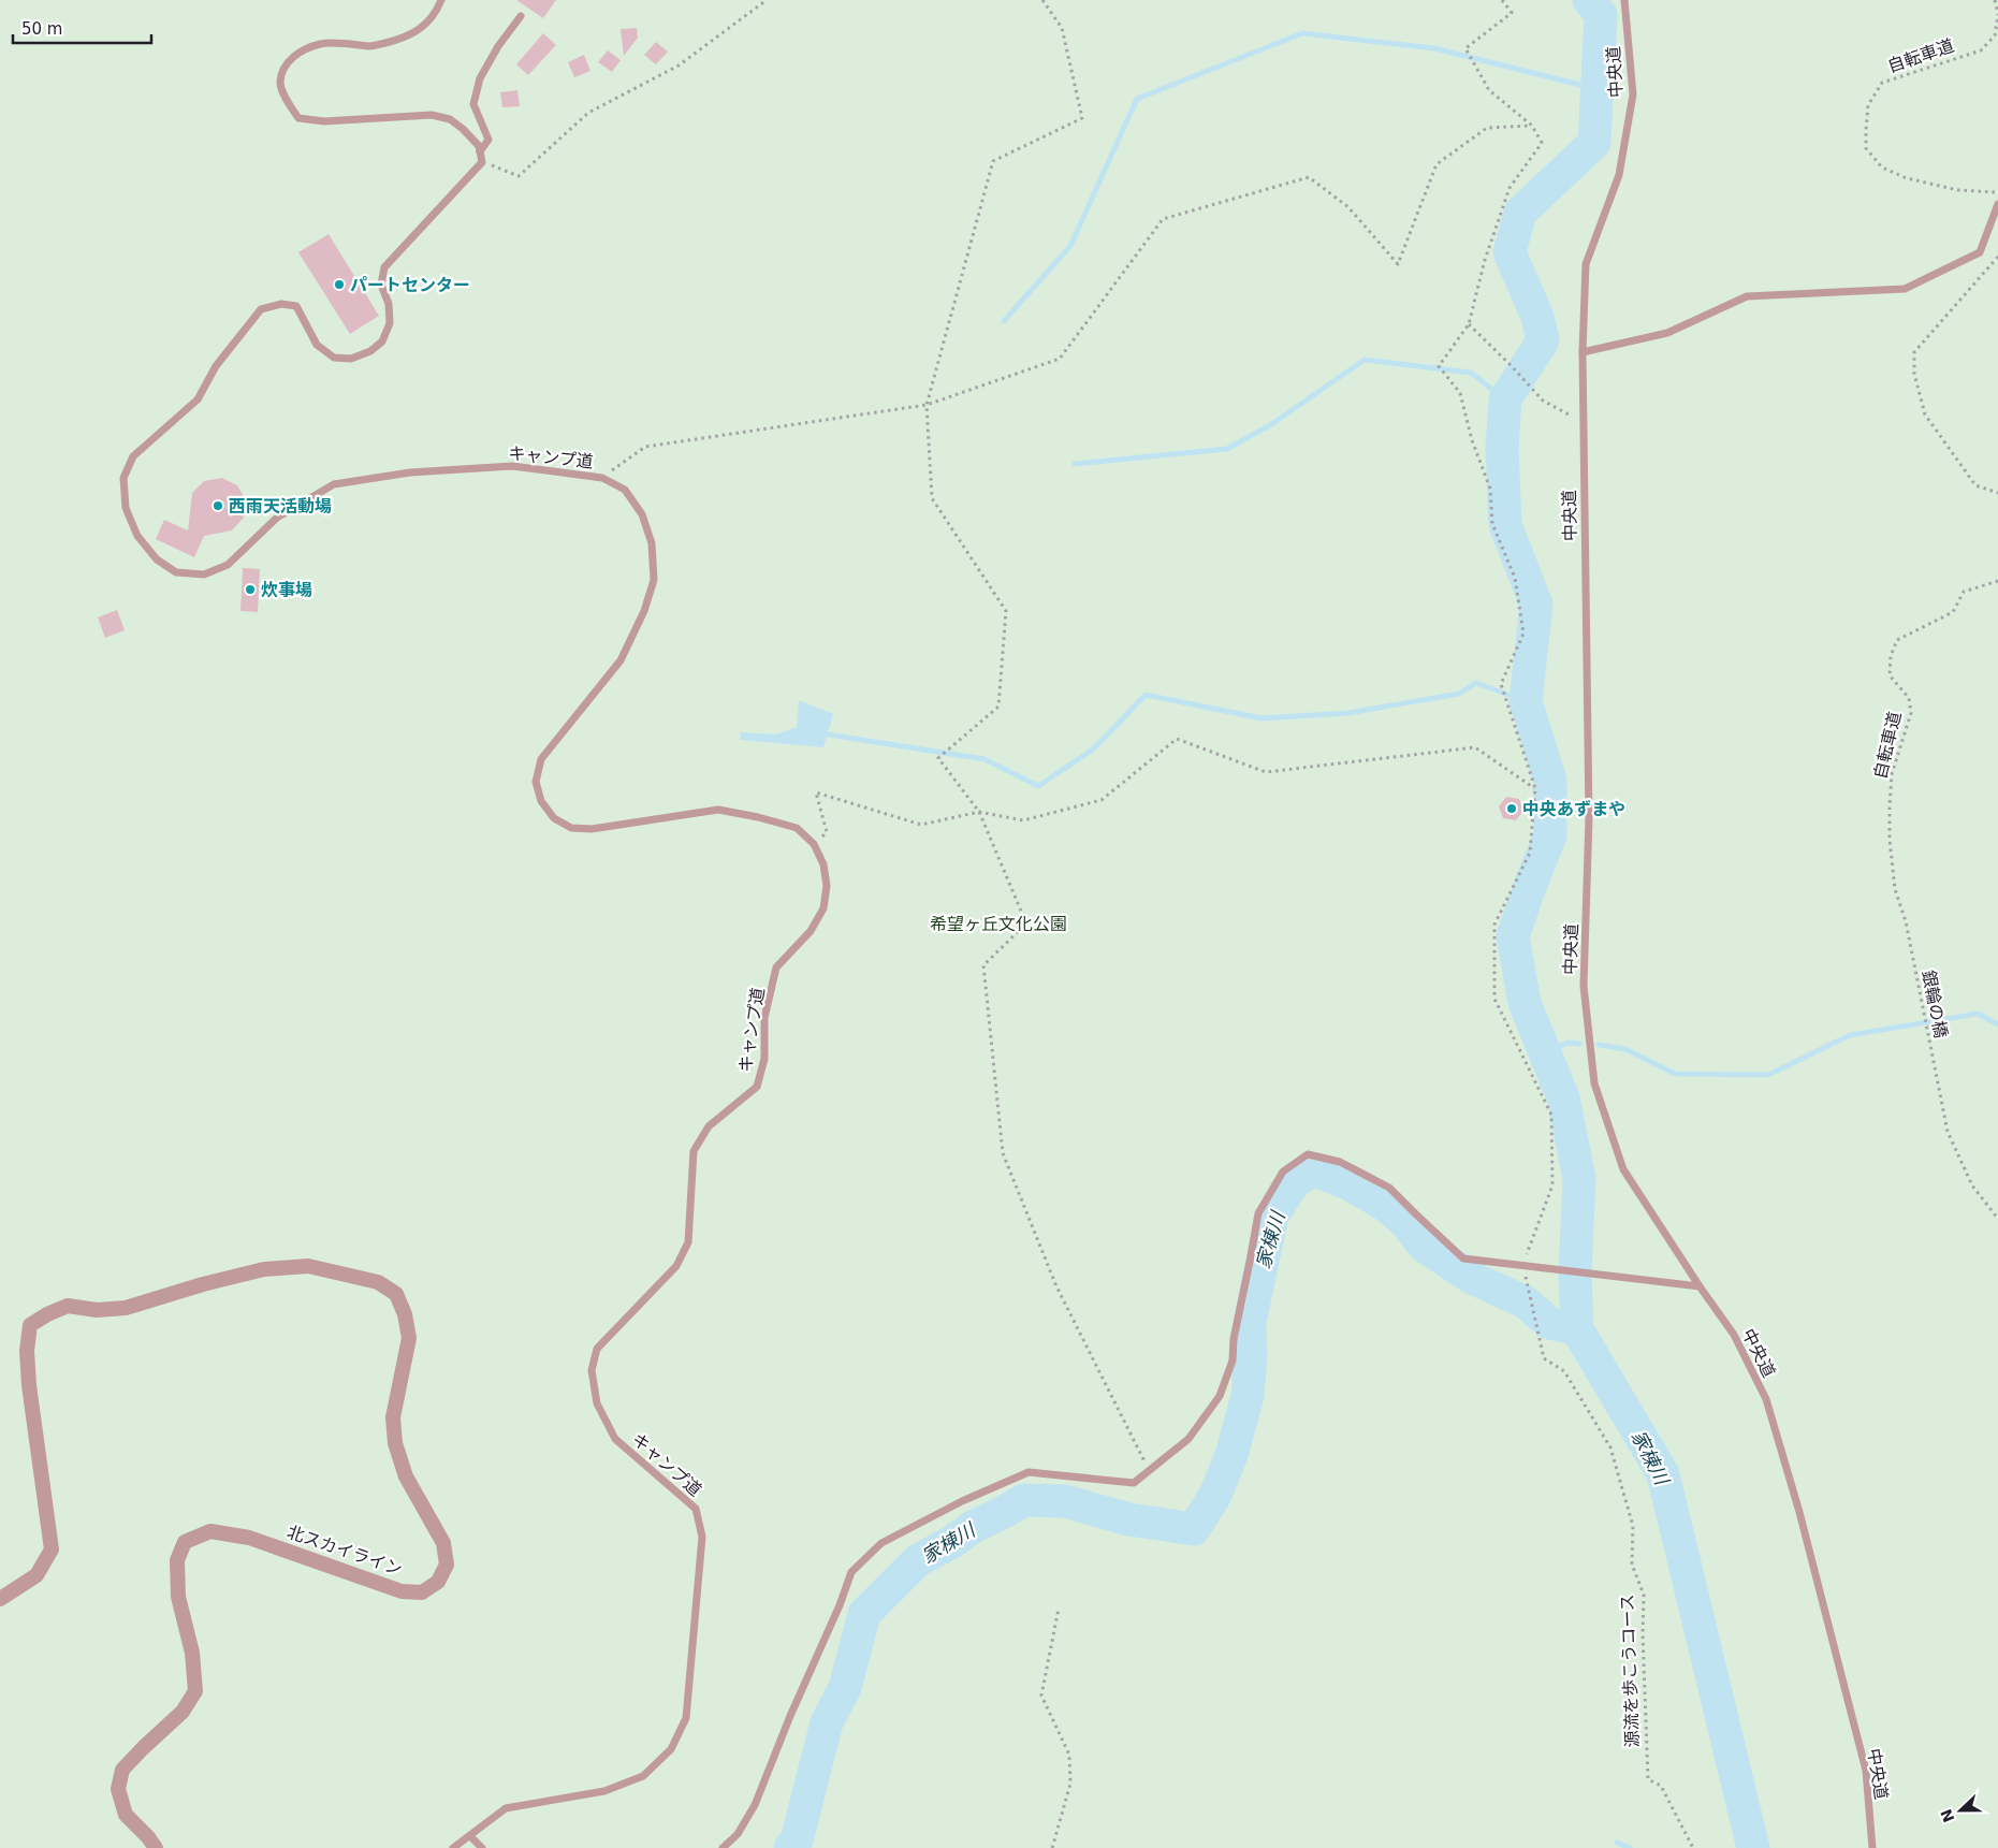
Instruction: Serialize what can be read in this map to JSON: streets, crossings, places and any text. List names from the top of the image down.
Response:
{
  "streets": {
    "street": ["北スカイライン"],
    "lane": ["中央道", "キャンプ道"],
    "path": ["自転車道", "銀輪の橋", "源流を歩こうコース"]
  },
  "crossings": [
    ["自転車道", "銀輪の橋"]
  ],
  "water": ["家棟川"],
  "parks": ["希望ヶ丘文化公園"],
  "places": [
    "パートセンター",
    "西雨天活動場",
    "炊事場",
    "中央あずまや"
  ],
  "scale_bar": "50 m",
  "north": "left"
}
